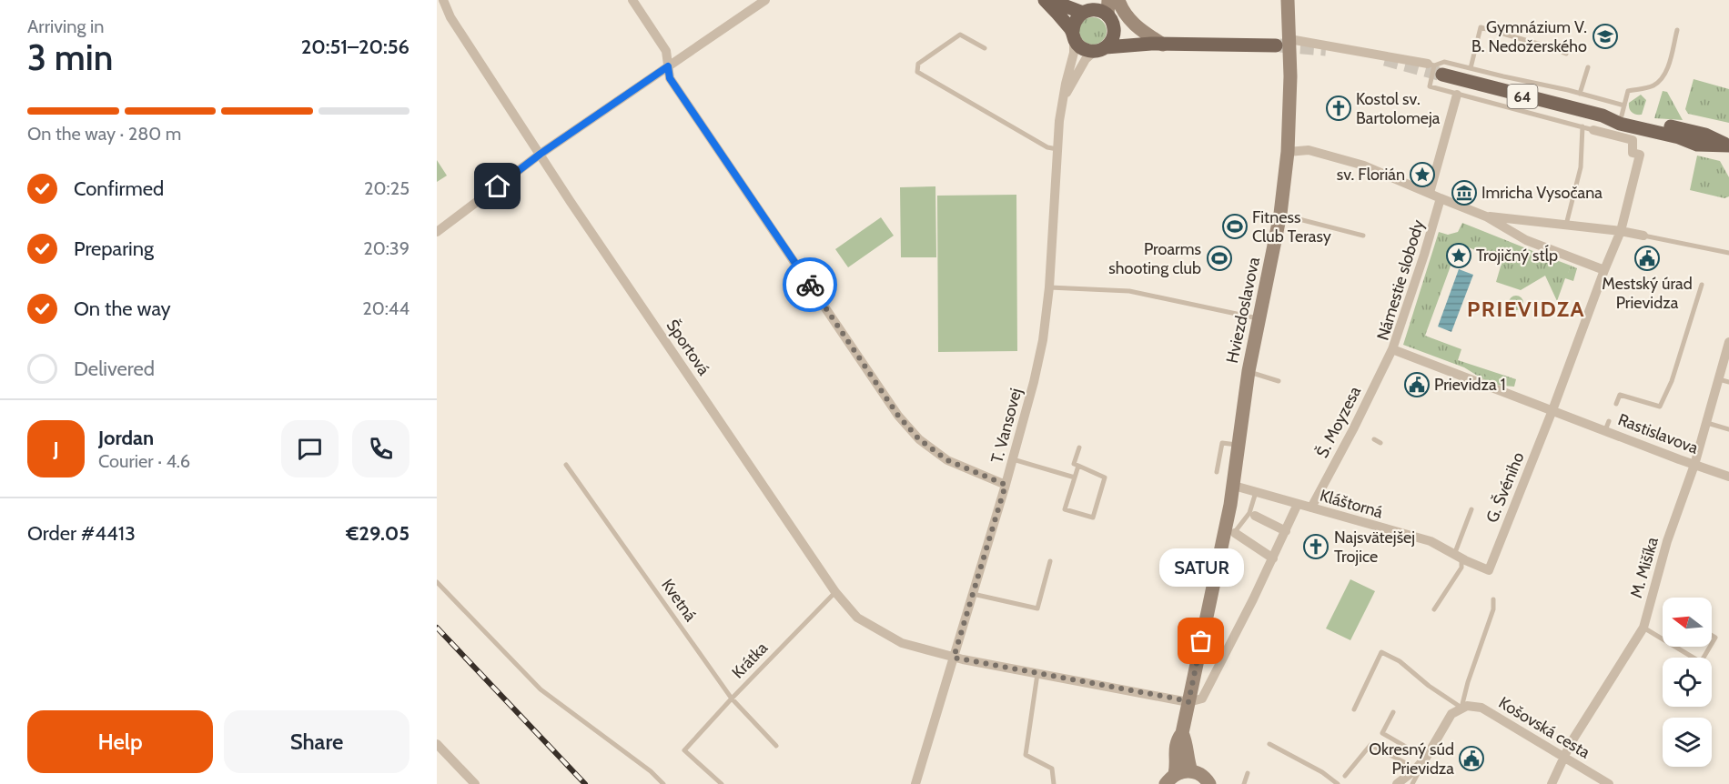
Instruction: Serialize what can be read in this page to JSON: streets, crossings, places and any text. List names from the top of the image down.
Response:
{
  "streets": {
    "main road": ["64"],
    "street": [
      "Námestie slobody",
      "Hviezdoslavova",
      "Športová",
      "Š. Moyzesa",
      "T. Vansovej",
      "Rastislavova",
      "G. Švéniho",
      "Kláštorná",
      "M. Mišíka",
      "Košovská cesta"
    ],
    "lane": ["Kvetná", "Krátka"]
  },
  "crossings": [
    ["Námestie slobody", "Š. Moyzesa"],
    ["Námestie slobody", "Rastislavova"],
    ["Námestie slobody", "G. Švéniho"],
    ["Hviezdoslavova", "Športová"],
    ["Hviezdoslavova", "Kláštorná"],
    ["Športová", "T. Vansovej"],
    ["Športová", "Krátka"],
    ["Š. Moyzesa", "Kláštorná"],
    ["Rastislavova", "M. Mišíka"],
    ["G. Švéniho", "Kláštorná"],
    ["M. Mišíka", "Košovská cesta"],
    ["Kvetná", "Krátka"]
  ],
  "districts": ["PRIEVIDZA"],
  "places": {
    "school or university": ["Gymnázium V. B. Nedožerského"],
    "church": ["Kostol sv. Bartolomeja", "Najsvätejšej Trojice"],
    "place": ["sv. Florián", "Trojičný stĺp"],
    "museum": ["Imricha Vysočana"],
    "sports": ["Fitness Club Terasy", "Proarms shooting club"],
    "public building": ["Mestský úrad Prievidza", "Prievidza 1", "Okresný súd Prievidza"],
    "other": ["SATUR"]
  },
  "north": "left",
  "page": {
    "heading": ["3 min", "Arriving in", "20:51–20:56"],
    "panel": [
      "Jordan",
      "Courier · 4.6",
      "Order #4413",
      "€29.05"
    ],
    "bar": "On the way · 280 m",
    "list": [
      ["Confirmed", "20:25"],
      ["Preparing", "20:39"],
      ["On the way", "20:44"],
      "Delivered"
    ],
    "round": "J",
    "bubble": "SATUR",
    "buttons": ["Help", "Share"]
  }
}
